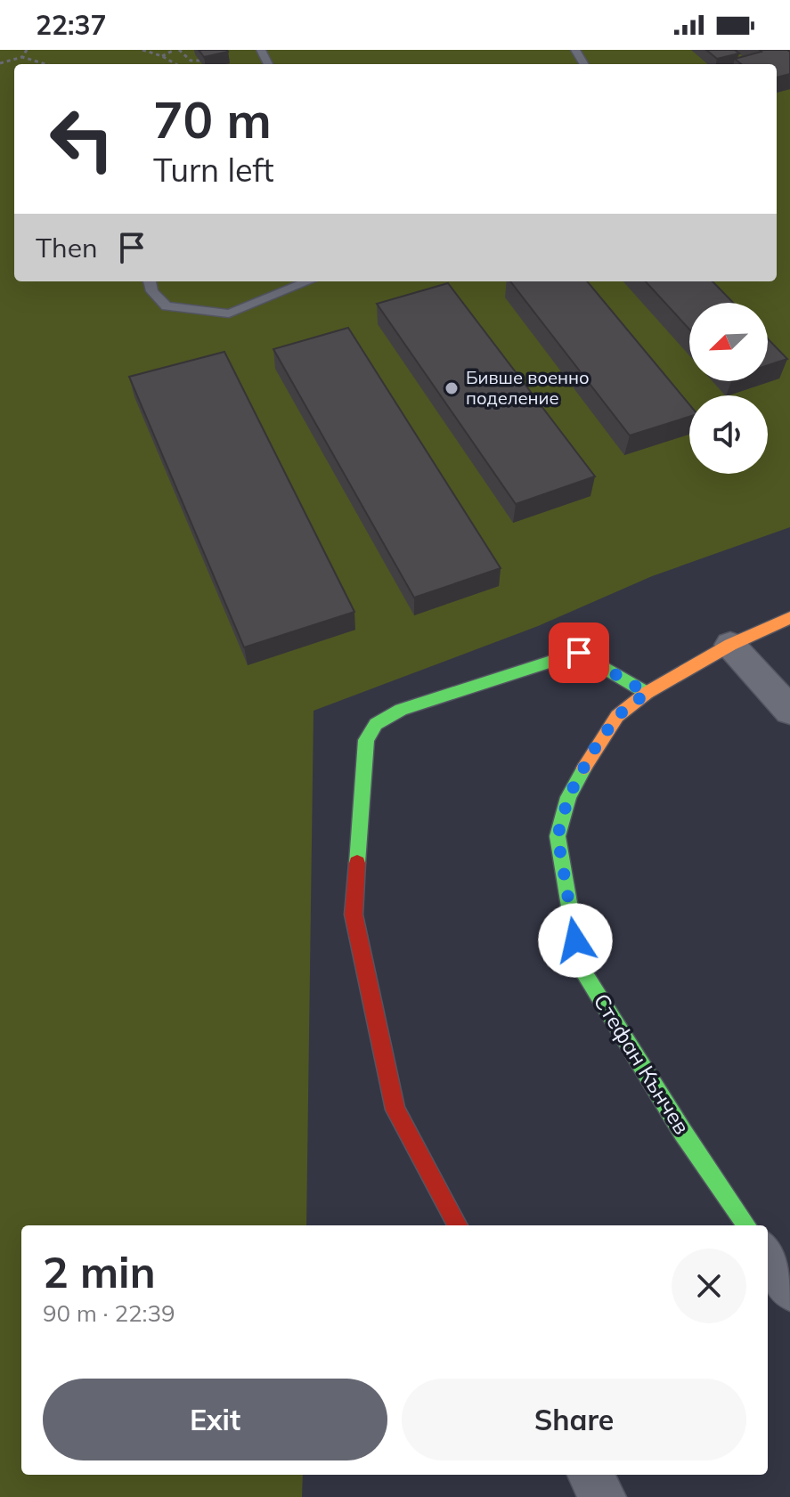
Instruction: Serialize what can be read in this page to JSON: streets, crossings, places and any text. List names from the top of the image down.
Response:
{
  "streets": {
    "street": ["Стефан Кънчев"]
  },
  "places": ["Бивше военно поделение"],
  "north": "bottom left",
  "page": {
    "status": "22:37",
    "turn": ["70 m", "Turn left"],
    "then": "Then",
    "heading": ["2 min", "90 m · 22:39"],
    "buttons": ["Exit", "Share"]
  }
}
